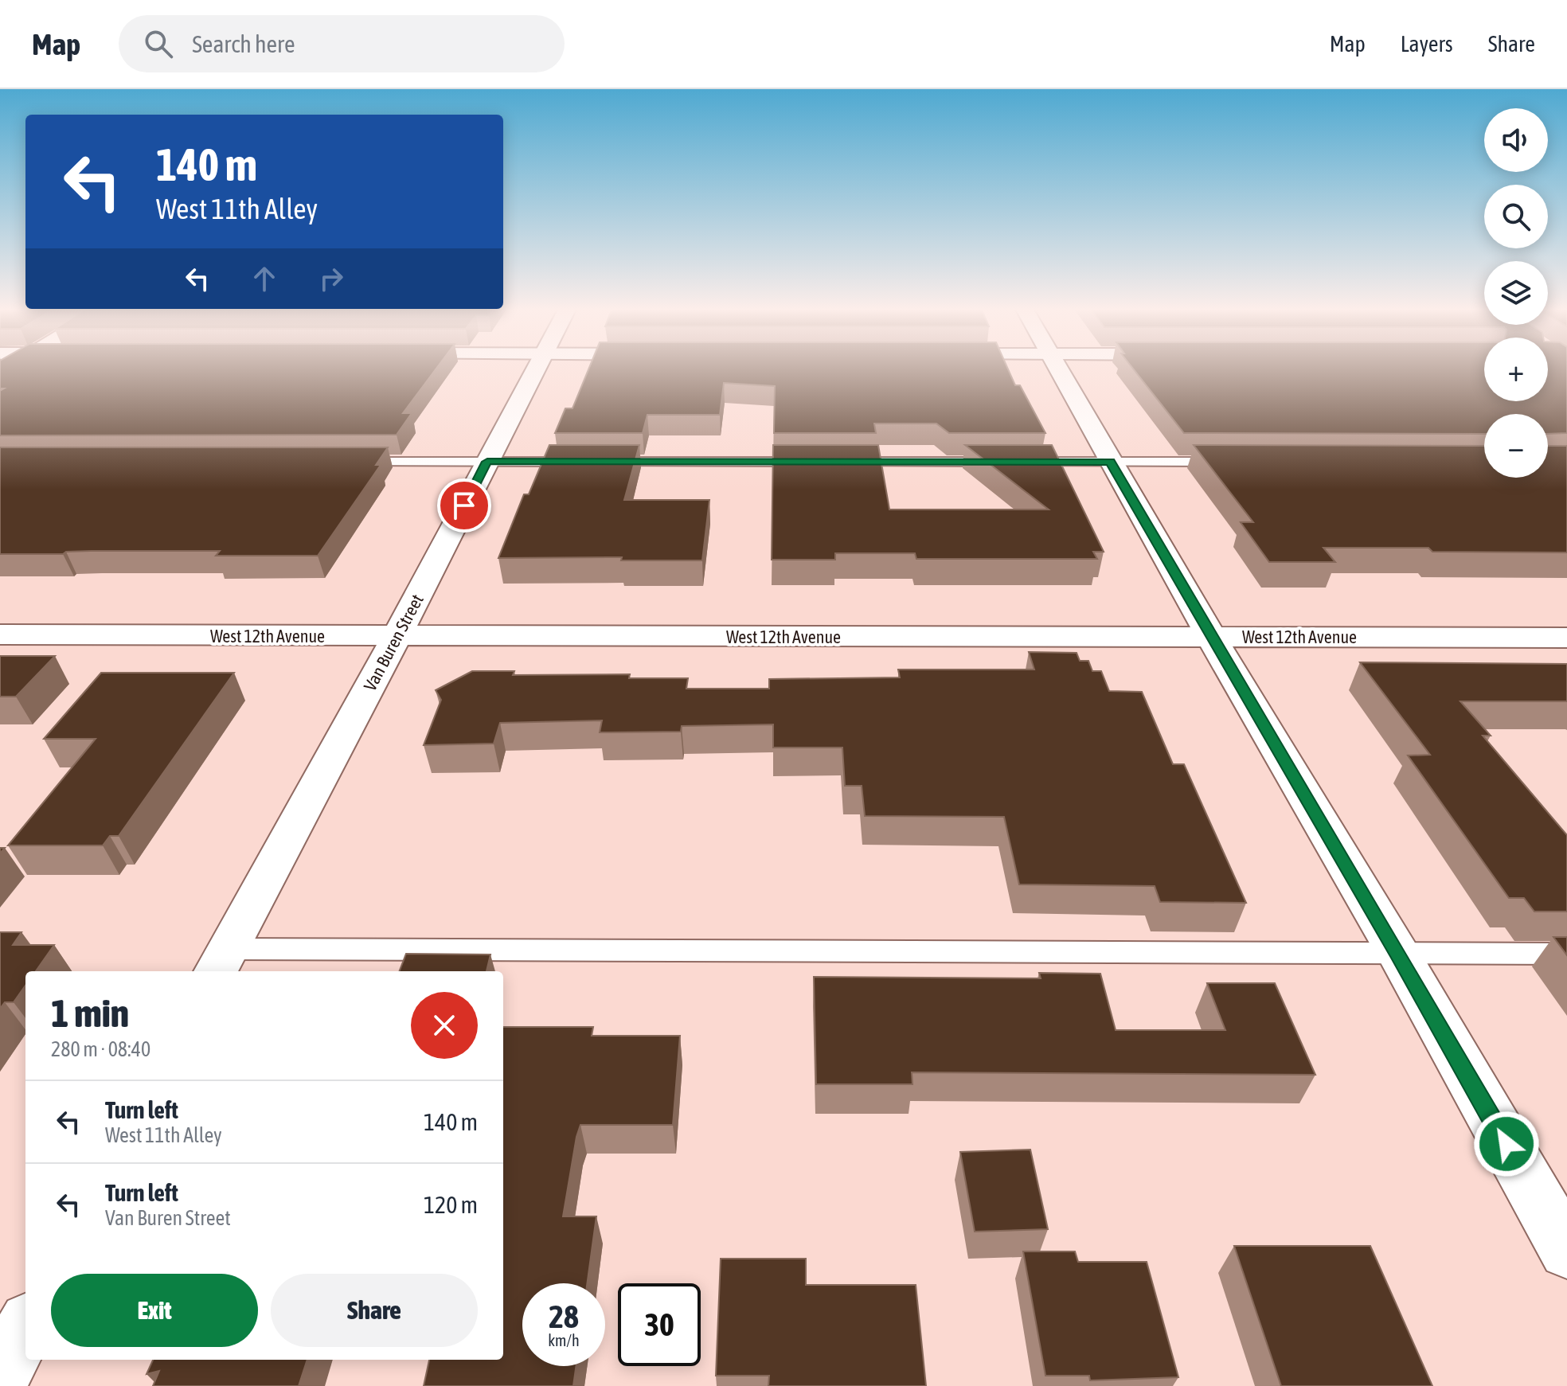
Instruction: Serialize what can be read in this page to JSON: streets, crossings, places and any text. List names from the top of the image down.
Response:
{
  "streets": {
    "street": ["West 12th Avenue", "Van Buren Street"]
  },
  "crossings": [
    ["West 12th Avenue", "Van Buren Street"]
  ],
  "page": {
    "header": "Map",
    "search": "Search here",
    "nav": ["Map", "Layers", "Share"],
    "map_buttons": ["+", "−"],
    "turn": ["140 m", "West 11th Alley"],
    "heading": ["1 min", "280 m · 08:40"],
    "list": [
      {
        "name": "Turn left",
        "note": "West 11th Alley",
        "value": "140 m"
      },
      {
        "name": "Turn left",
        "note": "Van Buren Street",
        "value": "120 m"
      }
    ],
    "buttons": ["Exit", "Share"],
    "speed": "28 km/h",
    "limit": "30"
  }
}
